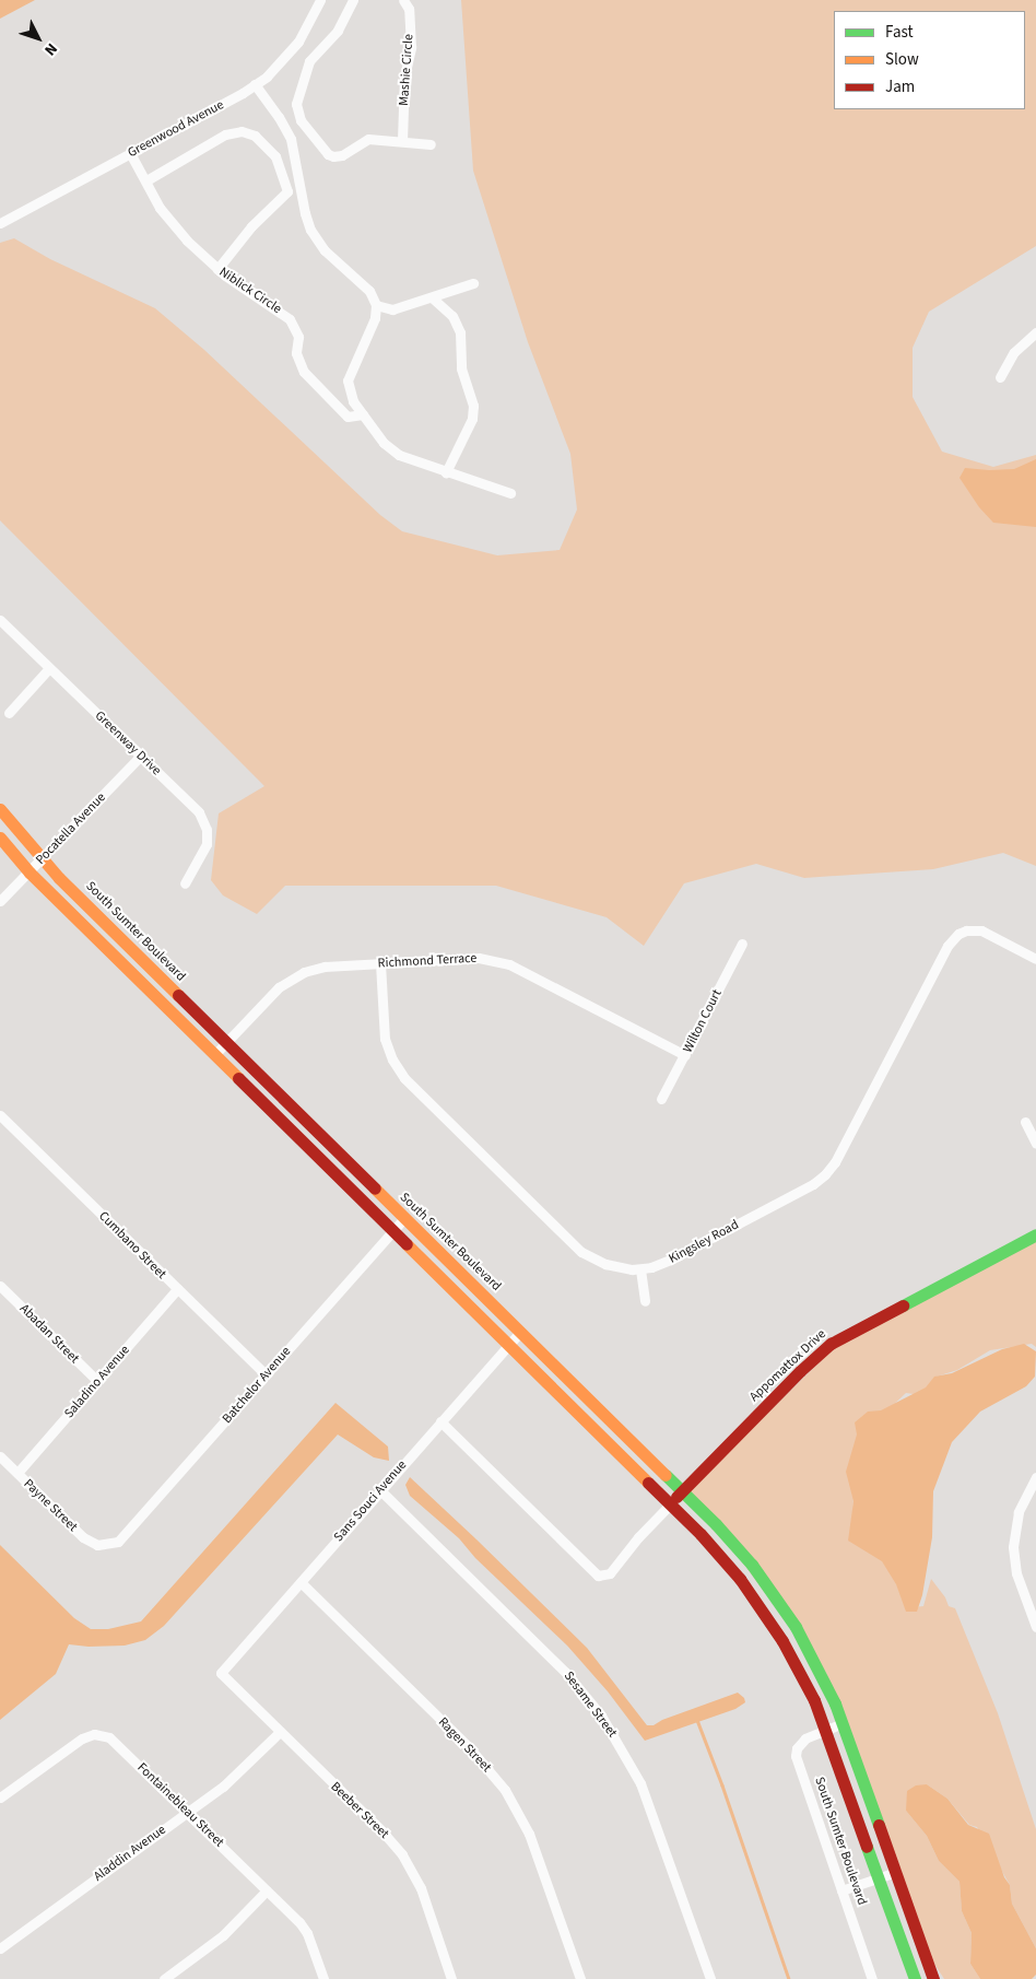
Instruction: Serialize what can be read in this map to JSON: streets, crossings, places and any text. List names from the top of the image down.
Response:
{
  "streets": {
    "main road": ["South Sumter Boulevard", "Appomattox Drive"],
    "street": [
      "Mashie Circle",
      "Greenwood Avenue",
      "Niblick Circle",
      "Greenway Drive",
      "Pocatella Avenue",
      "Richmond Terrace",
      "Wilton Court",
      "Kingsley Road",
      "Cumbano Street",
      "Abadan Street",
      "Saladino Avenue",
      "Batchelor Avenue",
      "Sans Souci Avenue",
      "Payne Street",
      "Sesame Street",
      "Ragen Street",
      "Fontainebleau Street",
      "Beeber Street",
      "Aladdin Avenue"
    ]
  },
  "crossings": [
    ["Greenwood Avenue", "Niblick Circle"],
    ["Greenway Drive", "Pocatella Avenue"],
    ["Pocatella Avenue", "South Sumter Boulevard"],
    ["South Sumter Boulevard", "Richmond Terrace"],
    ["South Sumter Boulevard", "Appomattox Drive"],
    ["South Sumter Boulevard", "Batchelor Avenue"],
    ["South Sumter Boulevard", "Sans Souci Avenue"],
    ["Richmond Terrace", "Wilton Court"],
    ["Richmond Terrace", "Kingsley Road"],
    ["Cumbano Street", "Saladino Avenue"],
    ["Cumbano Street", "Batchelor Avenue"],
    ["Abadan Street", "Saladino Avenue"],
    ["Saladino Avenue", "Payne Street"],
    ["Batchelor Avenue", "Payne Street"],
    ["Sans Souci Avenue", "Sesame Street"],
    ["Sans Souci Avenue", "Ragen Street"],
    ["Sans Souci Avenue", "Beeber Street"],
    ["Fontainebleau Street", "Aladdin Avenue"],
    ["Beeber Street", "Aladdin Avenue"]
  ],
  "legend": ["Fast", "Slow", "Jam"],
  "north": "bottom right"
}
